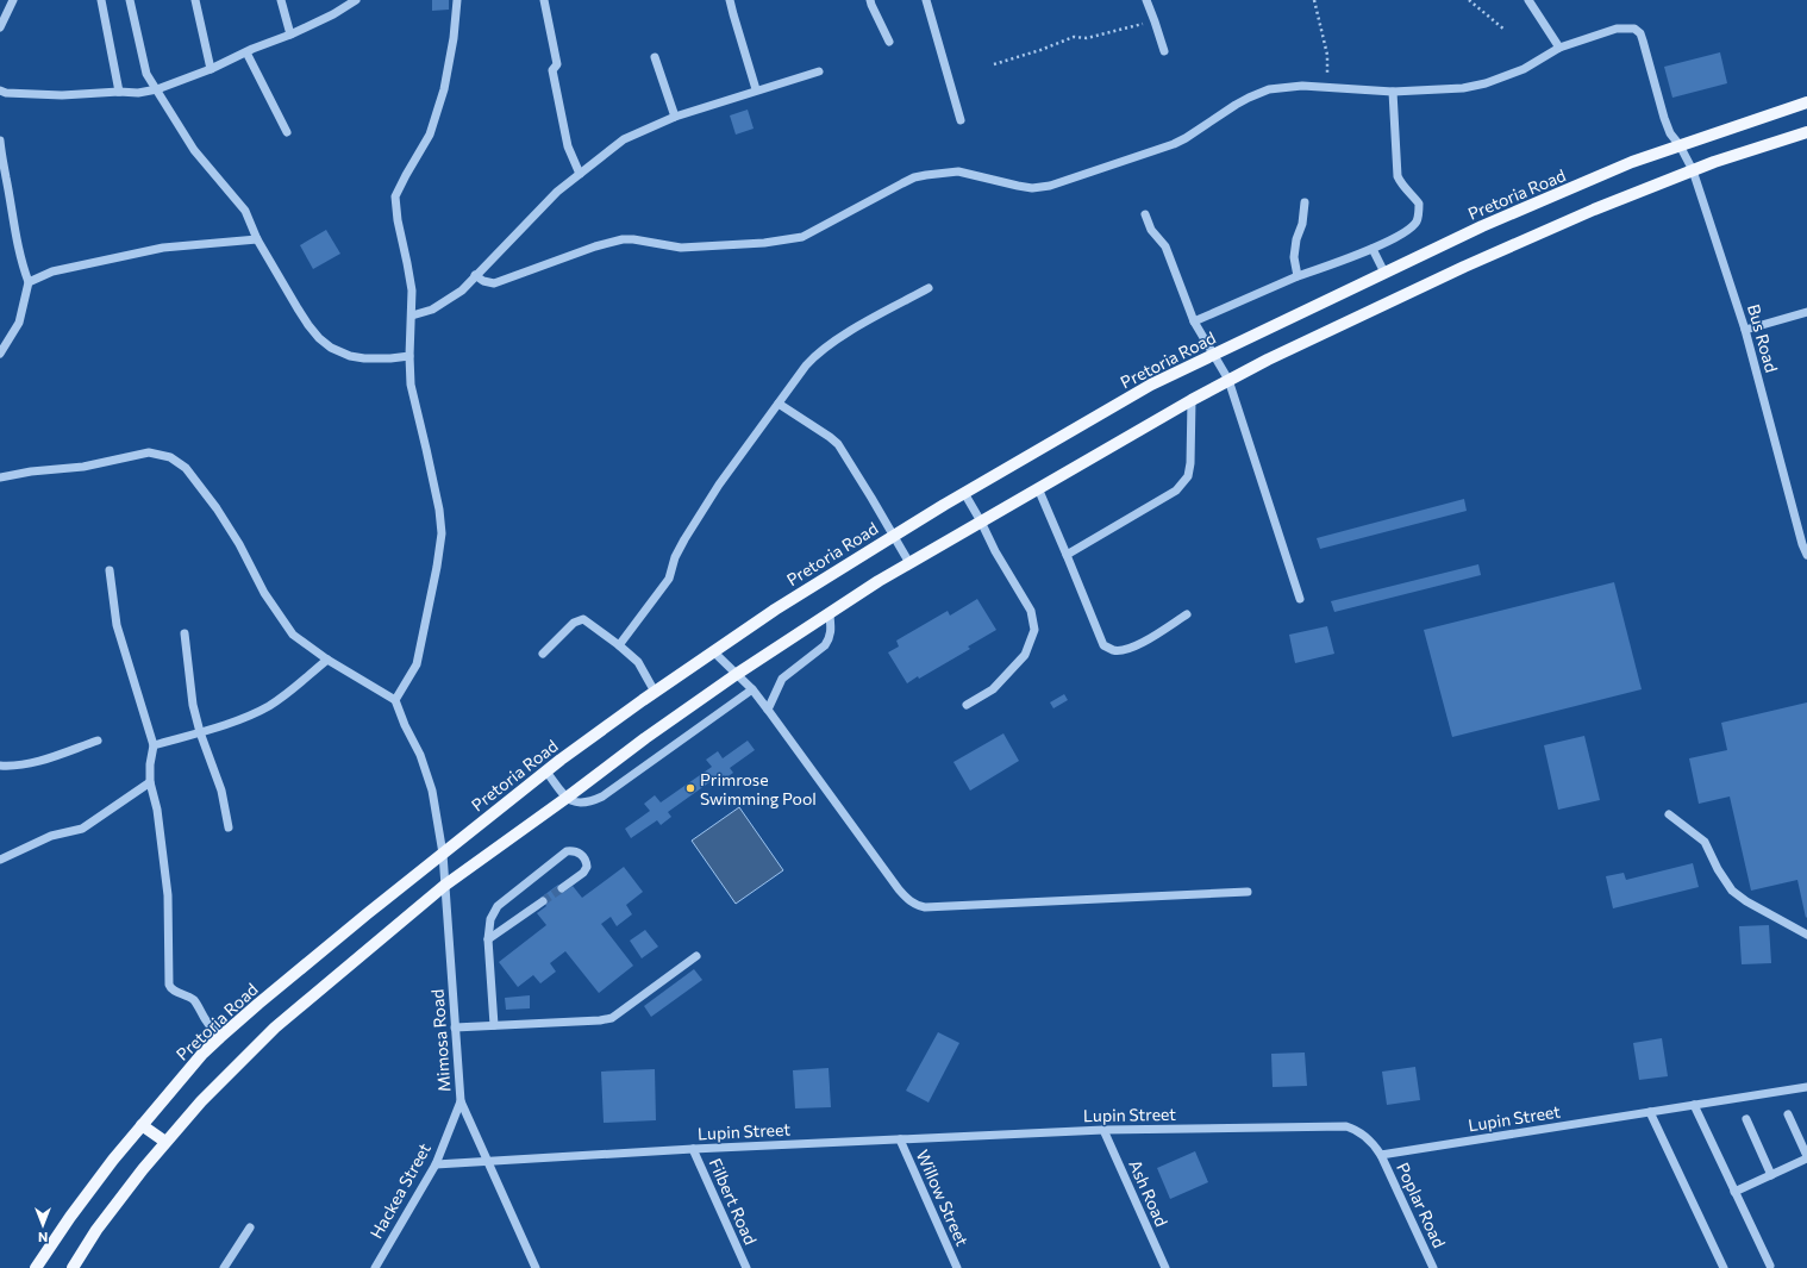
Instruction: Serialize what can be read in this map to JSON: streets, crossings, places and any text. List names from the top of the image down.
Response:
{
  "streets": {
    "main road": ["Pretoria Road"],
    "street": [
      "Bus Road",
      "Mimosa Road",
      "Lupin Street",
      "Hackea Street",
      "Ash Road",
      "Willow Street",
      "Filbert Road",
      "Poplar Road"
    ]
  },
  "crossings": [
    ["Pretoria Road", "Bus Road"],
    ["Pretoria Road", "Mimosa Road"],
    ["Mimosa Road", "Lupin Street"],
    ["Mimosa Road", "Hackea Street"],
    ["Lupin Street", "Hackea Street"],
    ["Lupin Street", "Ash Road"],
    ["Lupin Street", "Willow Street"],
    ["Lupin Street", "Filbert Road"],
    ["Lupin Street", "Poplar Road"]
  ],
  "places": ["Primrose Swimming Pool"],
  "north": "bottom"
}
